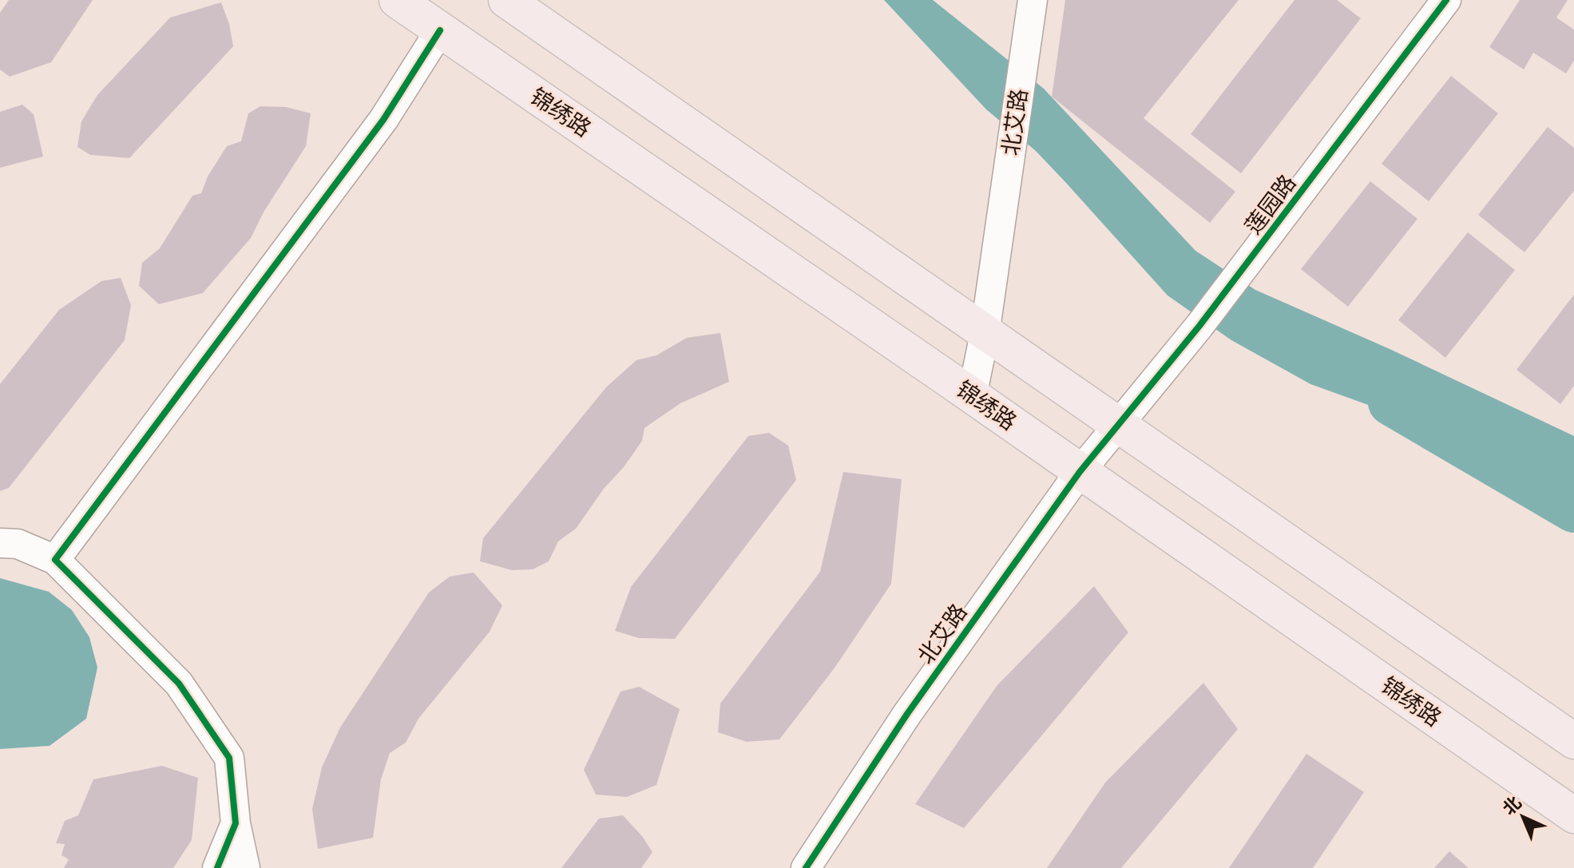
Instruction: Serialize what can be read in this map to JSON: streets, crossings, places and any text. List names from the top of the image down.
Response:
{
  "streets": {
    "main road": ["锦绣路"],
    "street": ["北艾路", "莲园路"]
  },
  "crossings": [
    ["锦绣路", "北艾路"],
    ["北艾路", "莲园路"]
  ],
  "north": "top left"
}
